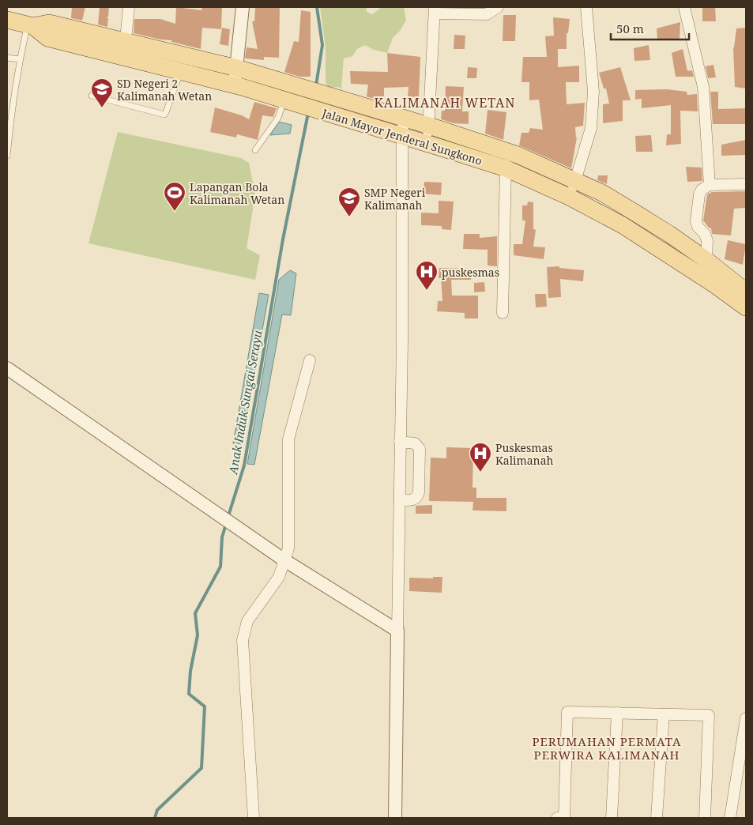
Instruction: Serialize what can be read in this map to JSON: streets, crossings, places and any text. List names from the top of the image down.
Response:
{
  "streets": {
    "main road": ["Jalan Mayor Jenderal Sungkono"]
  },
  "districts": ["KALIMANAH WETAN", "PERUMAHAN PERMATA PERWIRA KALIMANAH"],
  "water": ["Anak Induk Sungai Serayu"],
  "places": {
    "school or university": ["SD Negeri 2 Kalimanah Wetan", "SMP Negeri Kalimanah"],
    "sports": ["Lapangan Bola Kalimanah Wetan"],
    "hospital": ["puskesmas", "Puskesmas Kalimanah"]
  },
  "scale_bar": "50 m"
}
